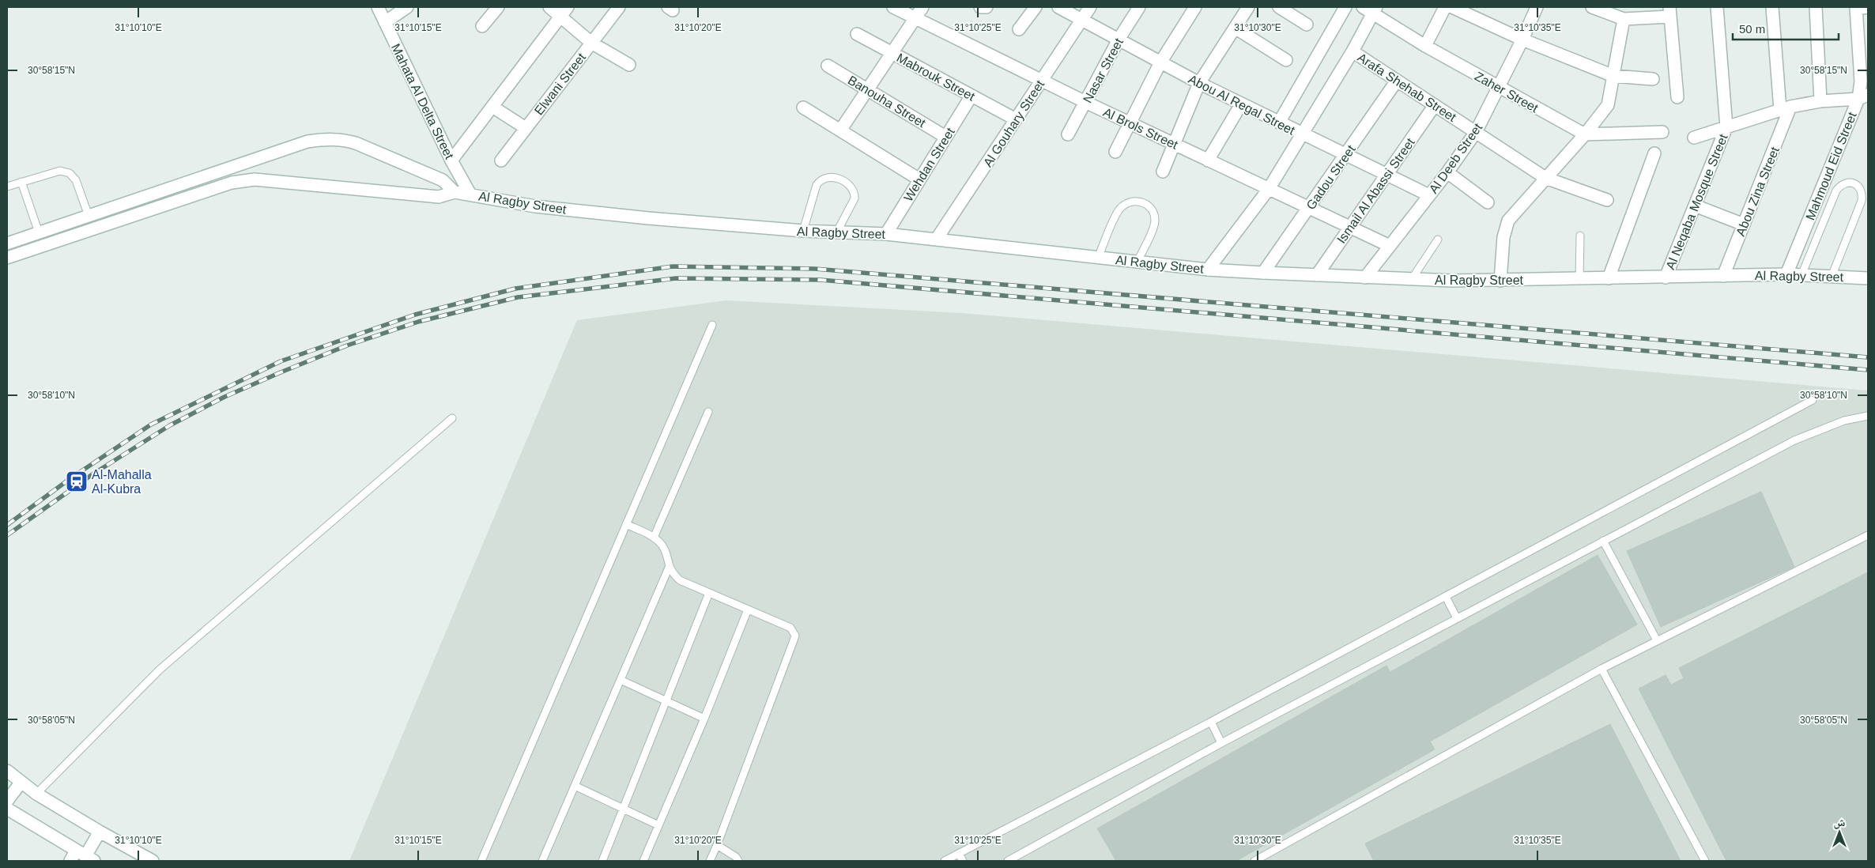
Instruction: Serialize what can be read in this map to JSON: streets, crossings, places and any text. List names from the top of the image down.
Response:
{
  "streets": {
    "street": [
      "Nasar Street",
      "Mabrouk Street",
      "Elwani Street",
      "Arafa Shehab Street",
      "Zaher Street",
      "Mahata Al Delta Street",
      "Banouha Street",
      "Abou Al Regal Street",
      "Al Gouhary Street",
      "Al Brols Street",
      "Al Deeb Street",
      "Wehdan Street",
      "Mahmoud Eid Street",
      "Gadou Street",
      "Ismail Al Abassi Street",
      "Abou Zina Street",
      "Al Neqaba Mosque Street",
      "Al Ragby Street"
    ]
  },
  "crossings": [
    ["Nasar Street", "Abou Al Regal Street"],
    ["Nasar Street", "Al Brols Street"],
    ["Mabrouk Street", "Al Gouhary Street"],
    ["Mabrouk Street", "Wehdan Street"],
    ["Arafa Shehab Street", "Al Deeb Street"],
    ["Arafa Shehab Street", "Gadou Street"],
    ["Arafa Shehab Street", "Ismail Al Abassi Street"],
    ["Zaher Street", "Al Deeb Street"],
    ["Mahata Al Delta Street", "Al Ragby Street"],
    ["Banouha Street", "Wehdan Street"],
    ["Abou Al Regal Street", "Al Gouhary Street"],
    ["Abou Al Regal Street", "Al Deeb Street"],
    ["Abou Al Regal Street", "Gadou Street"],
    ["Abou Al Regal Street", "Ismail Al Abassi Street"],
    ["Al Gouhary Street", "Al Brols Street"],
    ["Al Gouhary Street", "Al Ragby Street"],
    ["Al Brols Street", "Al Deeb Street"],
    ["Al Brols Street", "Gadou Street"],
    ["Al Brols Street", "Ismail Al Abassi Street"],
    ["Al Deeb Street", "Al Ragby Street"],
    ["Wehdan Street", "Al Ragby Street"],
    ["Mahmoud Eid Street", "Al Ragby Street"],
    ["Gadou Street", "Al Ragby Street"],
    ["Ismail Al Abassi Street", "Al Ragby Street"],
    ["Abou Zina Street", "Al Ragby Street"],
    ["Al Neqaba Mosque Street", "Al Ragby Street"]
  ],
  "places": {
    "station": ["Al-Mahalla Al-Kubra"]
  },
  "scale_bar": "50 m",
  "north": "top",
  "coordinates": [
    "31°10'10\"E",
    "31°10'15\"E",
    "31°10'20\"E",
    "31°10'25\"E",
    "31°10'30\"E",
    "31°10'35\"E",
    "30°58'15\"N",
    "30°58'10\"N",
    "30°58'05\"N"
  ]
}
